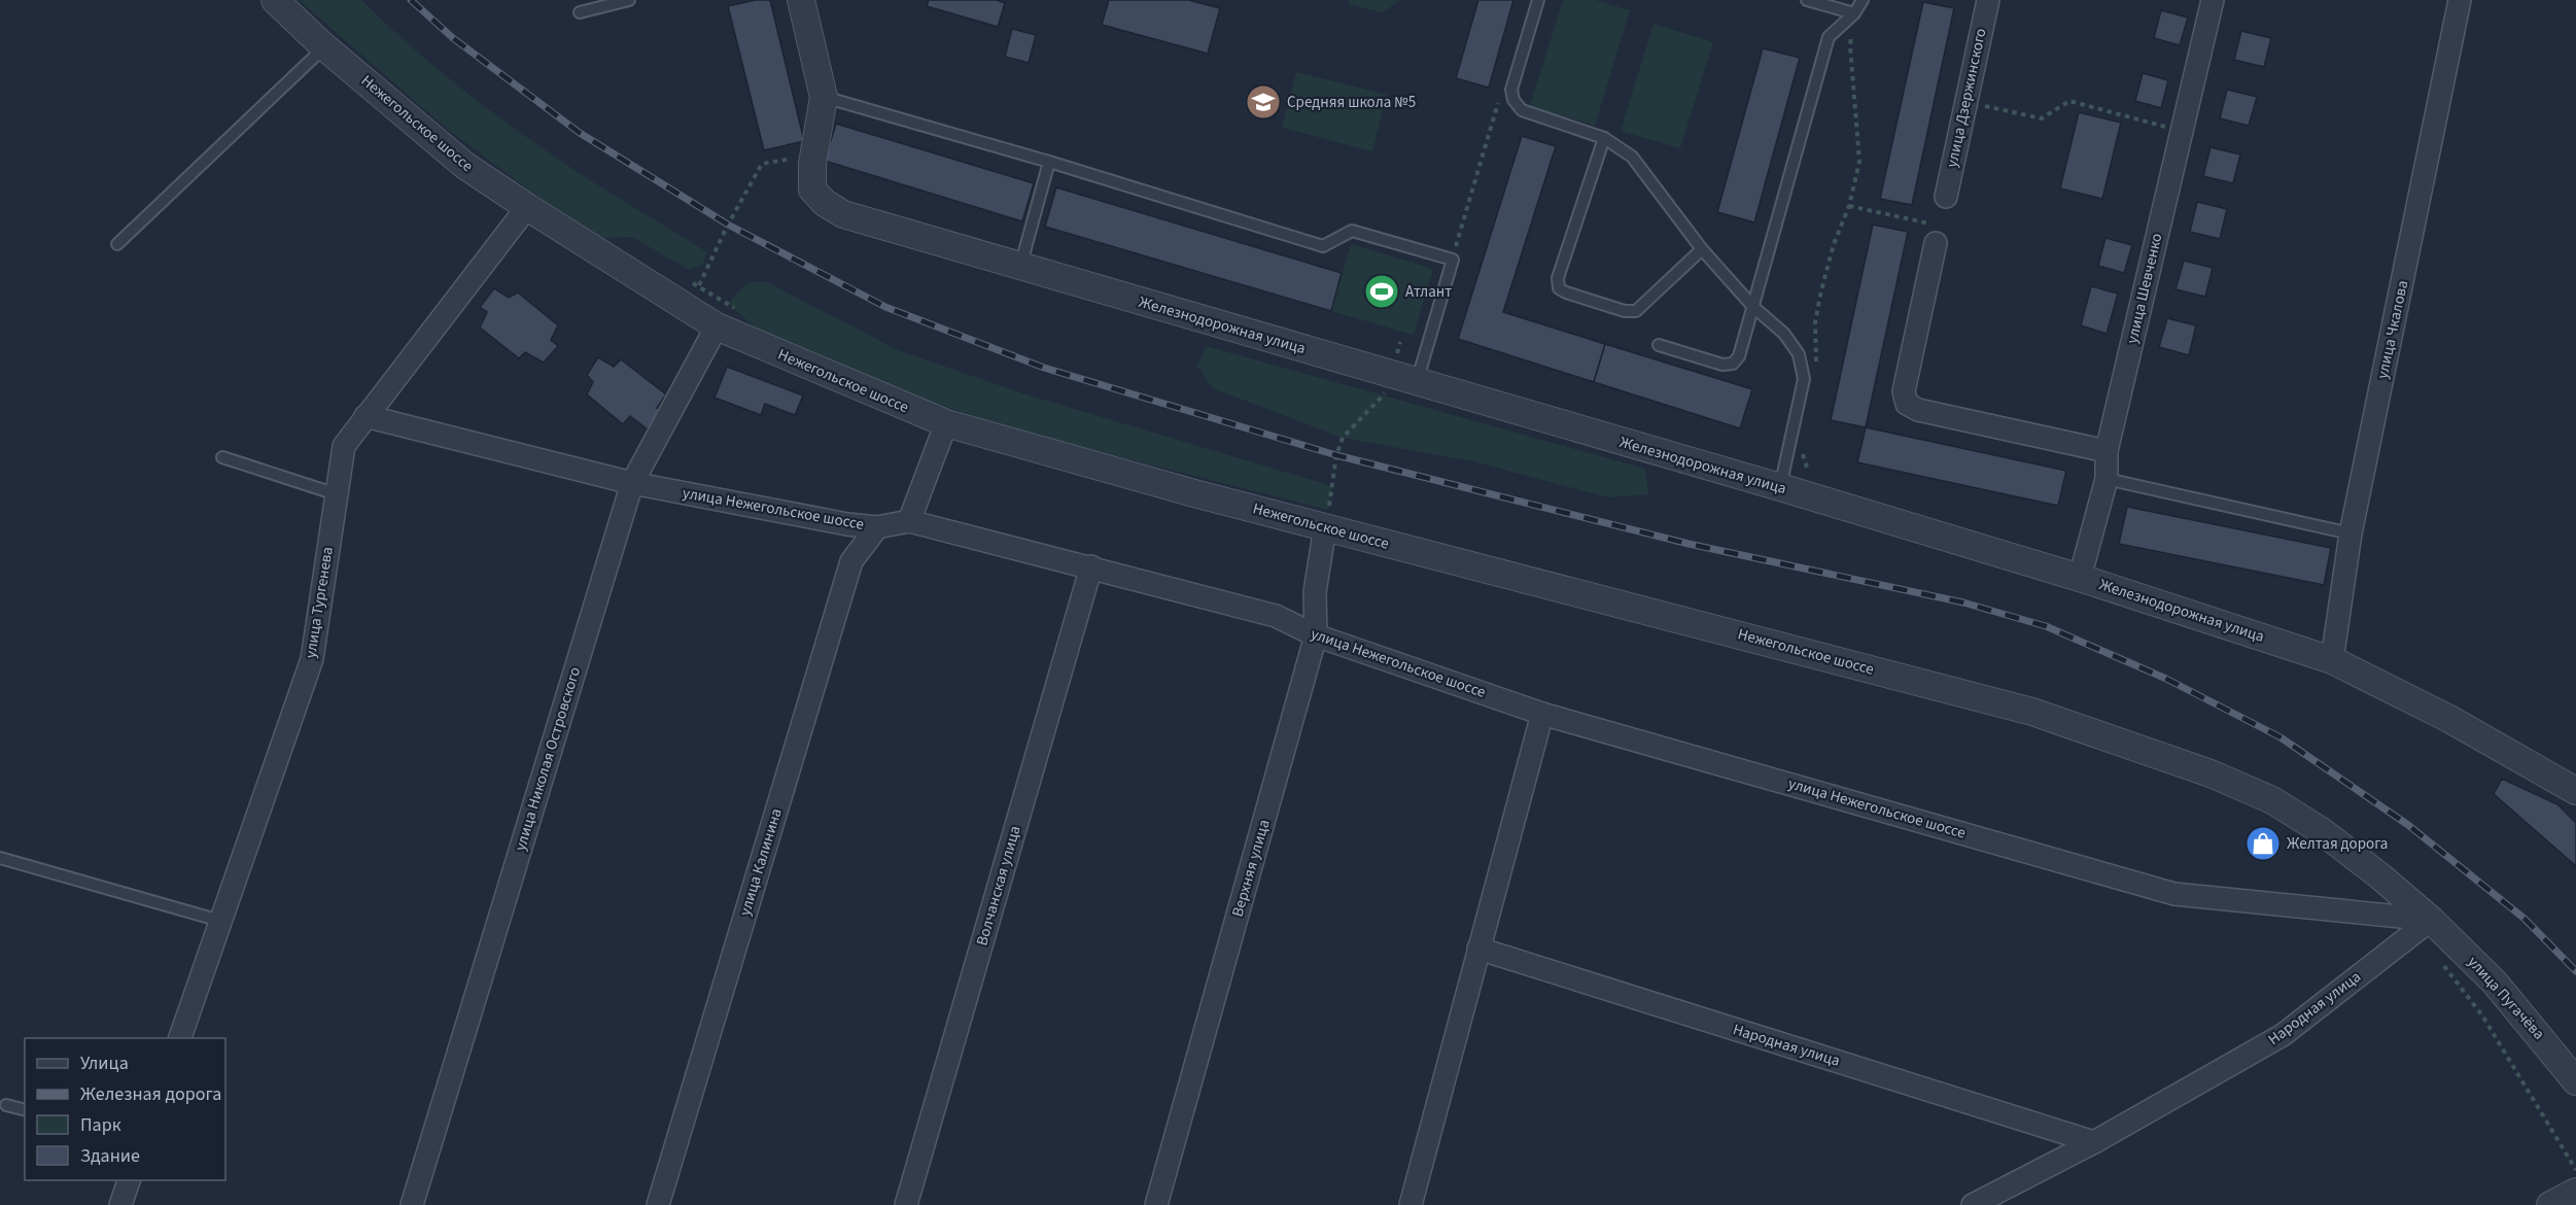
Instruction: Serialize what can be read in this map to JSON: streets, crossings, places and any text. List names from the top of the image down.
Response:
{
  "streets": {
    "street": [
      "улица Дзержинского",
      "Нежегольское шоссе",
      "улица Шевченко",
      "Железнодорожная улица",
      "улица Чкалова",
      "улица Нежегольское шоссе",
      "улица Тургенева",
      "улица Николая Островского",
      "улица Калинина",
      "Верхняя улица",
      "Волчанская улица",
      "улица Пугачёва",
      "Народная улица"
    ]
  },
  "crossings": [
    ["Нежегольское шоссе", "улица Нежегольское шоссе"],
    ["Нежегольское шоссе", "улица Тургенева"],
    ["Нежегольское шоссе", "улица Николая Островского"],
    ["Нежегольское шоссе", "Верхняя улица"],
    ["Нежегольское шоссе", "улица Пугачёва"],
    ["Нежегольское шоссе", "Народная улица"],
    ["улица Шевченко", "Железнодорожная улица"],
    ["Железнодорожная улица", "улица Чкалова"],
    ["улица Нежегольское шоссе", "улица Тургенева"],
    ["улица Нежегольское шоссе", "улица Николая Островского"],
    ["улица Нежегольское шоссе", "улица Калинина"],
    ["улица Нежегольское шоссе", "Верхняя улица"],
    ["улица Нежегольское шоссе", "Волчанская улица"],
    ["улица Нежегольское шоссе", "улица Пугачёва"],
    ["улица Нежегольское шоссе", "Народная улица"],
    ["улица Пугачёва", "Народная улица"]
  ],
  "places": {
    "school or university": ["Средняя школа №5"],
    "sports": ["Атлант"],
    "shop": ["Желтая дорога"]
  },
  "legend": [
    "Улица",
    "Железная дорога",
    "Парк",
    "Здание"
  ]
}
